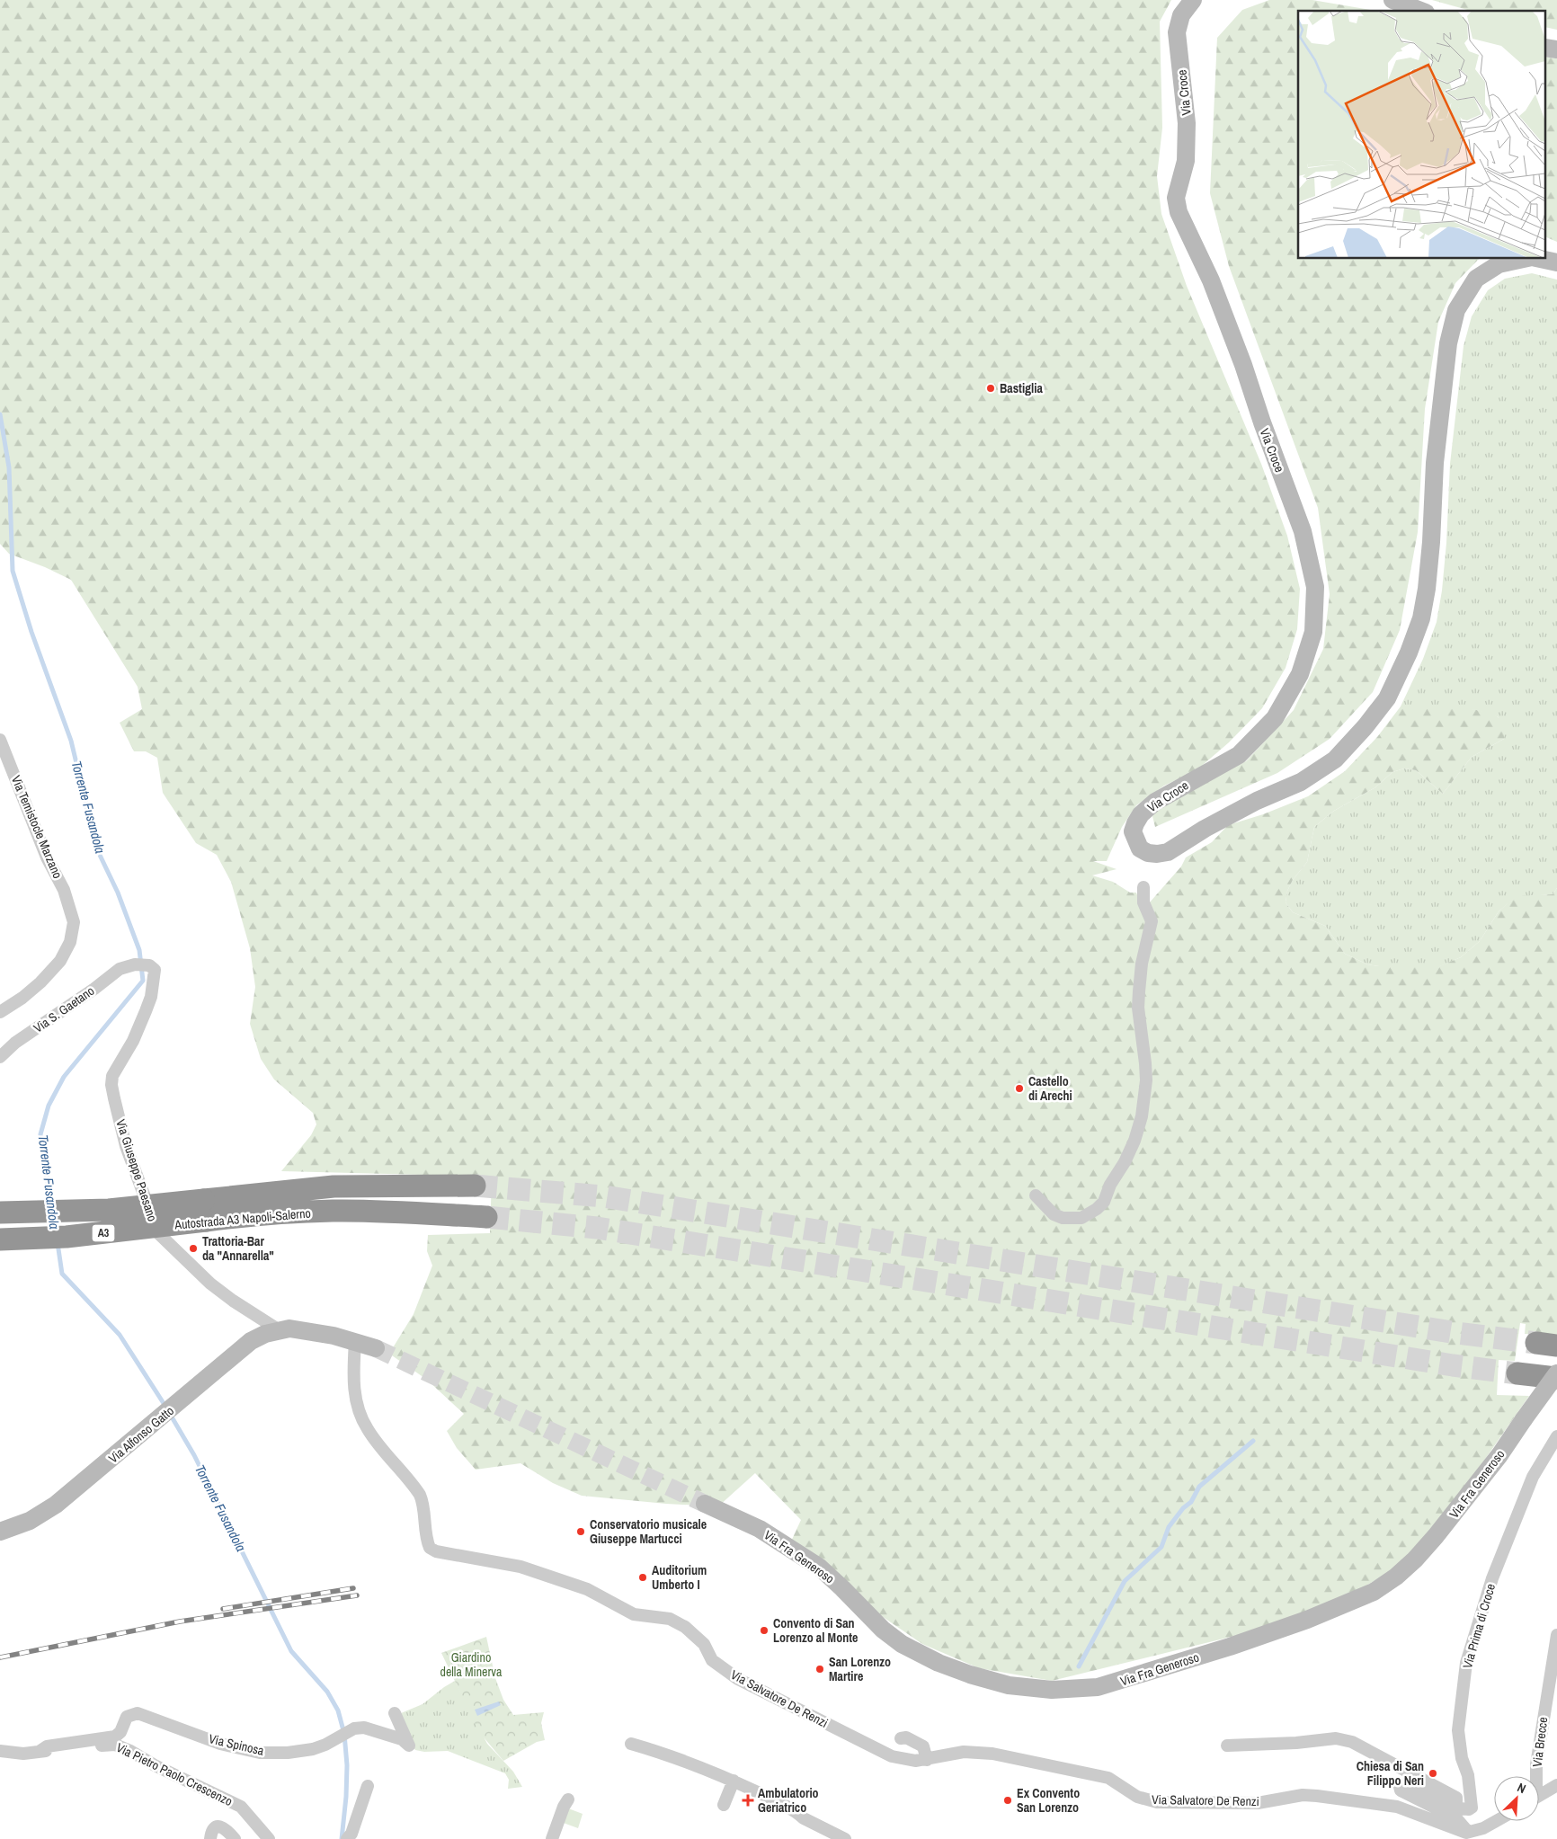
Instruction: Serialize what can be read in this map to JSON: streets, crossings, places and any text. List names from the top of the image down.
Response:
{
  "streets": {
    "highway": ["Autostrada A3 Napoli-Salerno", "A3"],
    "street": [
      "Via Croce",
      "Via Temistocle Marzano",
      "Via S. Gaetano",
      "Via Giuseppe Paesano",
      "Via Alfonso Gatto",
      "Via Fra Generoso",
      "Via Prima di Croce",
      "Via Salvatore De Renzi",
      "Via Brecce",
      "Via Spinosa",
      "Via Pietro Paolo Crescenzo"
    ]
  },
  "crossings": [
    ["Via S. Gaetano", "Via Giuseppe Paesano"],
    ["Via Giuseppe Paesano", "Via Alfonso Gatto"],
    ["Via Spinosa", "Via Pietro Paolo Crescenzo"]
  ],
  "water": ["Torrente Fusandola"],
  "parks": ["Giardino della Minerva"],
  "places": {
    "other": [
      "Bastiglia",
      "Castello di Arechi",
      "Trattoria-Bar da \"Annarella\"",
      "Conservatorio musicale Giuseppe Martucci",
      "Auditorium Umberto I",
      "Convento di San Lorenzo al Monte",
      "San Lorenzo Martire",
      "Chiesa di San Filippo Neri",
      "Ex Convento San Lorenzo"
    ],
    "health": ["Ambulatorio Geriatrico"]
  },
  "north": "top right"
}
